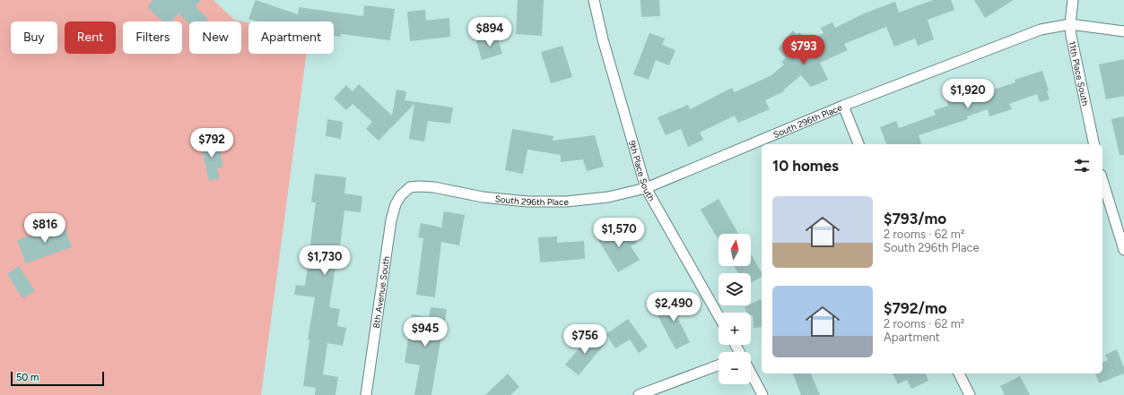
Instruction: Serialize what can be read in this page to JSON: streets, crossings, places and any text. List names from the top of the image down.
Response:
{
  "streets": {
    "street": [
      "11th Place South",
      "South 296th Place",
      "9th Place South",
      "8th Avenue South"
    ]
  },
  "crossings": [
    ["11th Place South", "South 296th Place"],
    ["South 296th Place", "9th Place South"],
    ["South 296th Place", "8th Avenue South"]
  ],
  "scale_bar": "50 m",
  "north": "top",
  "page": {
    "price": [
      "$894",
      "$793",
      "$1,920",
      "$792",
      "$816",
      "$1,570",
      "$1,730",
      "$2,490",
      "$945",
      "$756"
    ],
    "chip": [
      "Buy",
      "Rent",
      "Filters",
      "New",
      "Apartment"
    ],
    "heading": "10 homes",
    "list": [
      {
        "name": "$793/mo",
        "note": "2 rooms · 62 m² · South 296th Place"
      },
      {
        "name": "$792/mo",
        "note": "2 rooms · 62 m² · Apartment"
      }
    ],
    "map_buttons": ["+", "−"],
    "scale": "50 m"
  }
}
